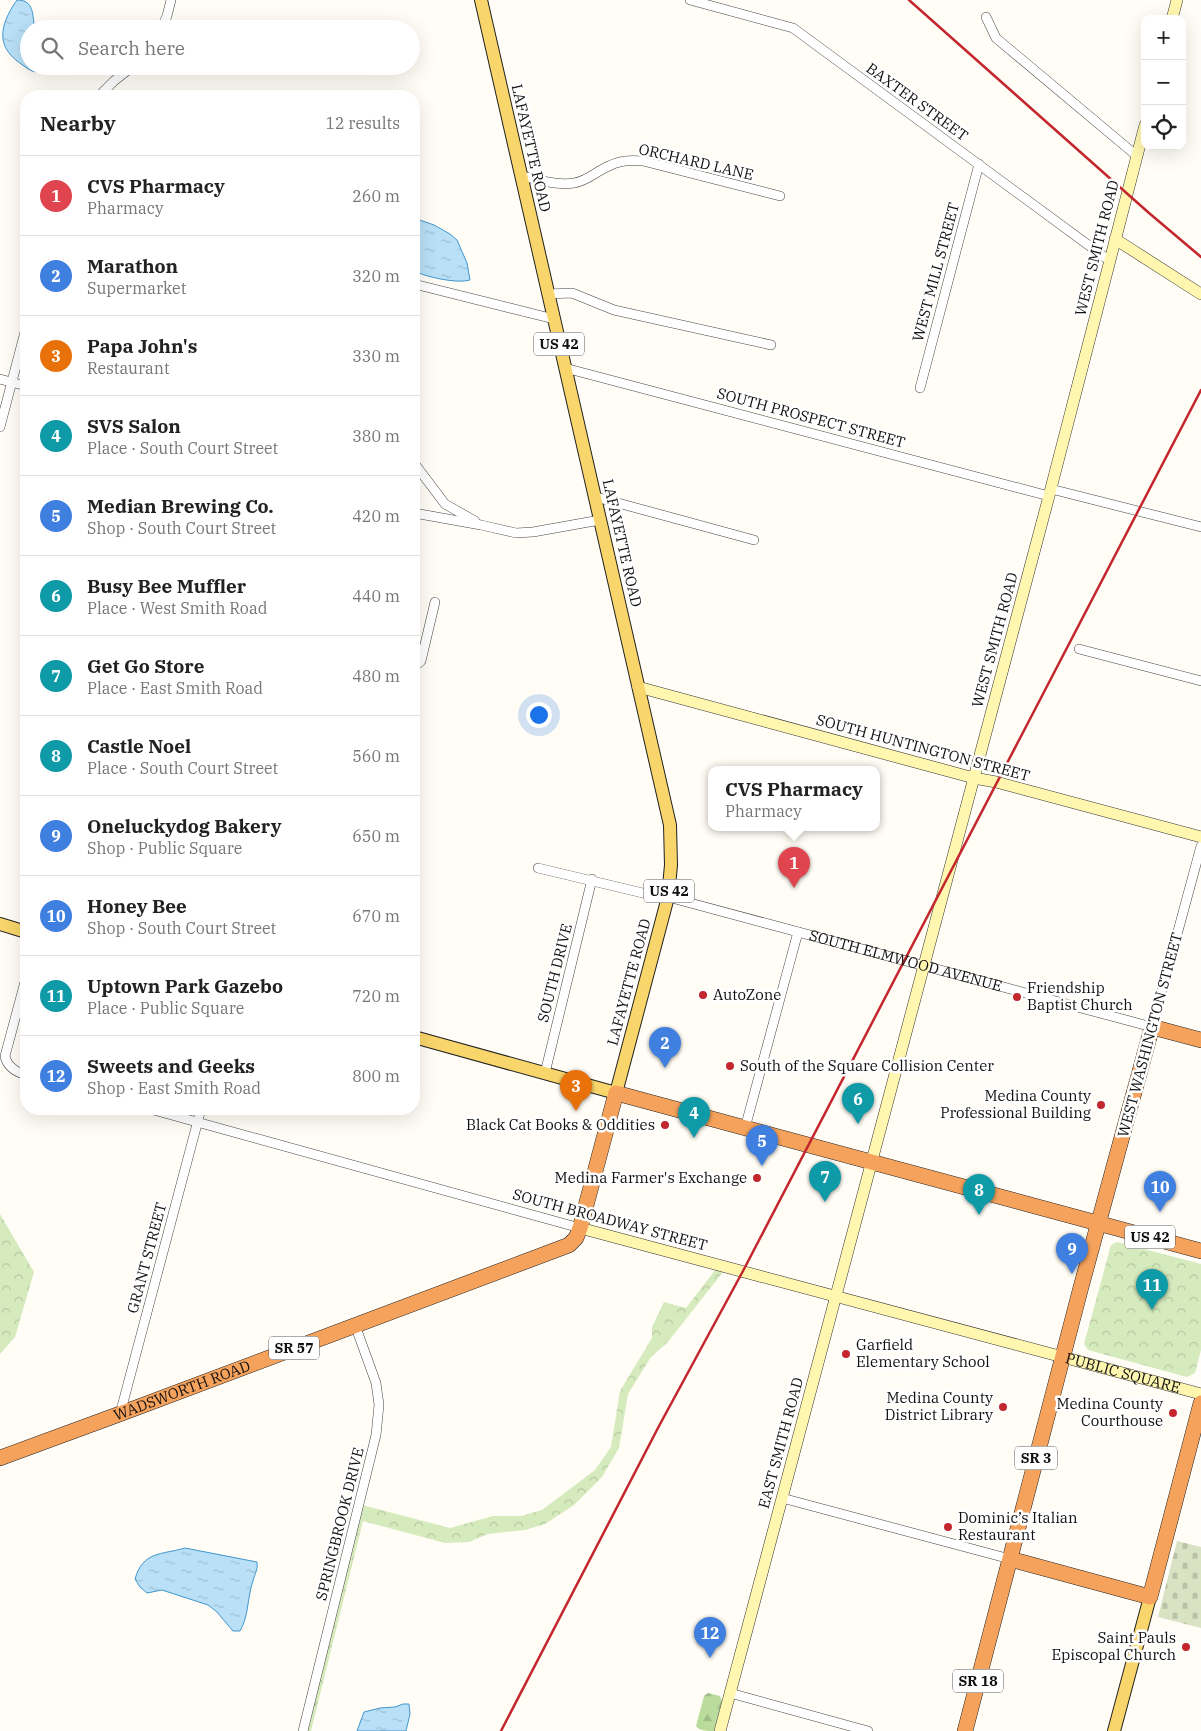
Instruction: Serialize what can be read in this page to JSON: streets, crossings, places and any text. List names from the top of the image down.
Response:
{
  "streets": {
    "highway": [
      "US 42",
      "SOUTH ELMWOOD AVENUE",
      "WEST WASHINGTON STREET",
      "SR 57",
      "PUBLIC SQUARE",
      "WADSWORTH ROAD",
      "SR 3",
      "SR 18"
    ],
    "main road": ["LAFAYETTE ROAD"],
    "street": [
      "BAXTER STREET",
      "ORCHARD LANE",
      "WEST SMITH ROAD",
      "WEST MILL STREET",
      "SOUTH PROSPECT STREET",
      "SOUTH HUNTINGTON STREET",
      "SOUTH DRIVE",
      "SOUTH BROADWAY STREET",
      "GRANT STREET",
      "EAST SMITH ROAD",
      "SPRINGBROOK DRIVE"
    ]
  },
  "crossings": [
    ["BAXTER STREET", "WEST SMITH ROAD"],
    ["BAXTER STREET", "WEST MILL STREET"],
    ["LAFAYETTE ROAD", "ORCHARD LANE"],
    ["LAFAYETTE ROAD", "US 42"],
    ["LAFAYETTE ROAD", "SOUTH PROSPECT STREET"],
    ["LAFAYETTE ROAD", "SOUTH HUNTINGTON STREET"],
    ["LAFAYETTE ROAD", "SOUTH ELMWOOD AVENUE"],
    ["WEST SMITH ROAD", "US 42"],
    ["WEST SMITH ROAD", "SOUTH PROSPECT STREET"],
    ["WEST SMITH ROAD", "SOUTH HUNTINGTON STREET"],
    ["WEST SMITH ROAD", "SOUTH ELMWOOD AVENUE"],
    ["WEST SMITH ROAD", "EAST SMITH ROAD"],
    ["US 42", "WEST WASHINGTON STREET"],
    ["US 42", "PUBLIC SQUARE"],
    ["US 42", "EAST SMITH ROAD"],
    ["SOUTH ELMWOOD AVENUE", "SOUTH DRIVE"],
    ["SOUTH ELMWOOD AVENUE", "WEST WASHINGTON STREET"],
    ["WEST WASHINGTON STREET", "PUBLIC SQUARE"],
    ["SOUTH BROADWAY STREET", "GRANT STREET"],
    ["SOUTH BROADWAY STREET", "PUBLIC SQUARE"],
    ["SOUTH BROADWAY STREET", "WADSWORTH ROAD"],
    ["SOUTH BROADWAY STREET", "EAST SMITH ROAD"],
    ["SOUTH BROADWAY STREET", "SR 3"],
    ["GRANT STREET", "WADSWORTH ROAD"],
    ["PUBLIC SQUARE", "SR 3"],
    ["WADSWORTH ROAD", "SPRINGBROOK DRIVE"],
    ["SR 3", "SR 18"]
  ],
  "places": [
    "AutoZone",
    "Friendship Baptist Church",
    "South of the Square Collision Center",
    "Medina County Professional Building",
    "Black Cat Books & Oddities",
    "Medina Farmer's Exchange",
    "Garfield Elementary School",
    "Medina County District Library",
    "Medina County Courthouse",
    "Dominic’s Italian Restaurant",
    "Saint Pauls Episcopal Church"
  ],
  "page": {
    "map_buttons": ["+", "−"],
    "search": "Search here",
    "heading": ["Nearby", "12 results"],
    "list": [
      {
        "mark": "1",
        "name": "CVS Pharmacy",
        "note": "Pharmacy",
        "value": "260 m"
      },
      {
        "mark": "2",
        "name": "Marathon",
        "note": "Supermarket",
        "value": "320 m"
      },
      {
        "mark": "3",
        "name": "Papa John's",
        "note": "Restaurant",
        "value": "330 m"
      },
      {
        "mark": "4",
        "name": "SVS Salon",
        "note": "Place · South Court Street",
        "value": "380 m"
      },
      {
        "mark": "5",
        "name": "Median Brewing Co.",
        "note": "Shop · South Court Street",
        "value": "420 m"
      },
      {
        "mark": "6",
        "name": "Busy Bee Muffler",
        "note": "Place · West Smith Road",
        "value": "440 m"
      },
      {
        "mark": "7",
        "name": "Get Go Store",
        "note": "Place · East Smith Road",
        "value": "480 m"
      },
      {
        "mark": "8",
        "name": "Castle Noel",
        "note": "Place · South Court Street",
        "value": "560 m"
      },
      {
        "mark": "9",
        "name": "Oneluckydog Bakery",
        "note": "Shop · Public Square",
        "value": "650 m"
      },
      {
        "mark": "10",
        "name": "Honey Bee",
        "note": "Shop · South Court Street",
        "value": "670 m"
      },
      {
        "mark": "11",
        "name": "Uptown Park Gazebo",
        "note": "Place · Public Square",
        "value": "720 m"
      },
      {
        "mark": "12",
        "name": "Sweets and Geeks",
        "note": "Shop · East Smith Road",
        "value": "800 m"
      }
    ],
    "popup": ["CVS Pharmacy", "Pharmacy"],
    "pins": [
      "1",
      "2",
      "3",
      "6",
      "4",
      "5",
      "7",
      "10",
      "8",
      "9",
      "11",
      "12"
    ]
  }
}
